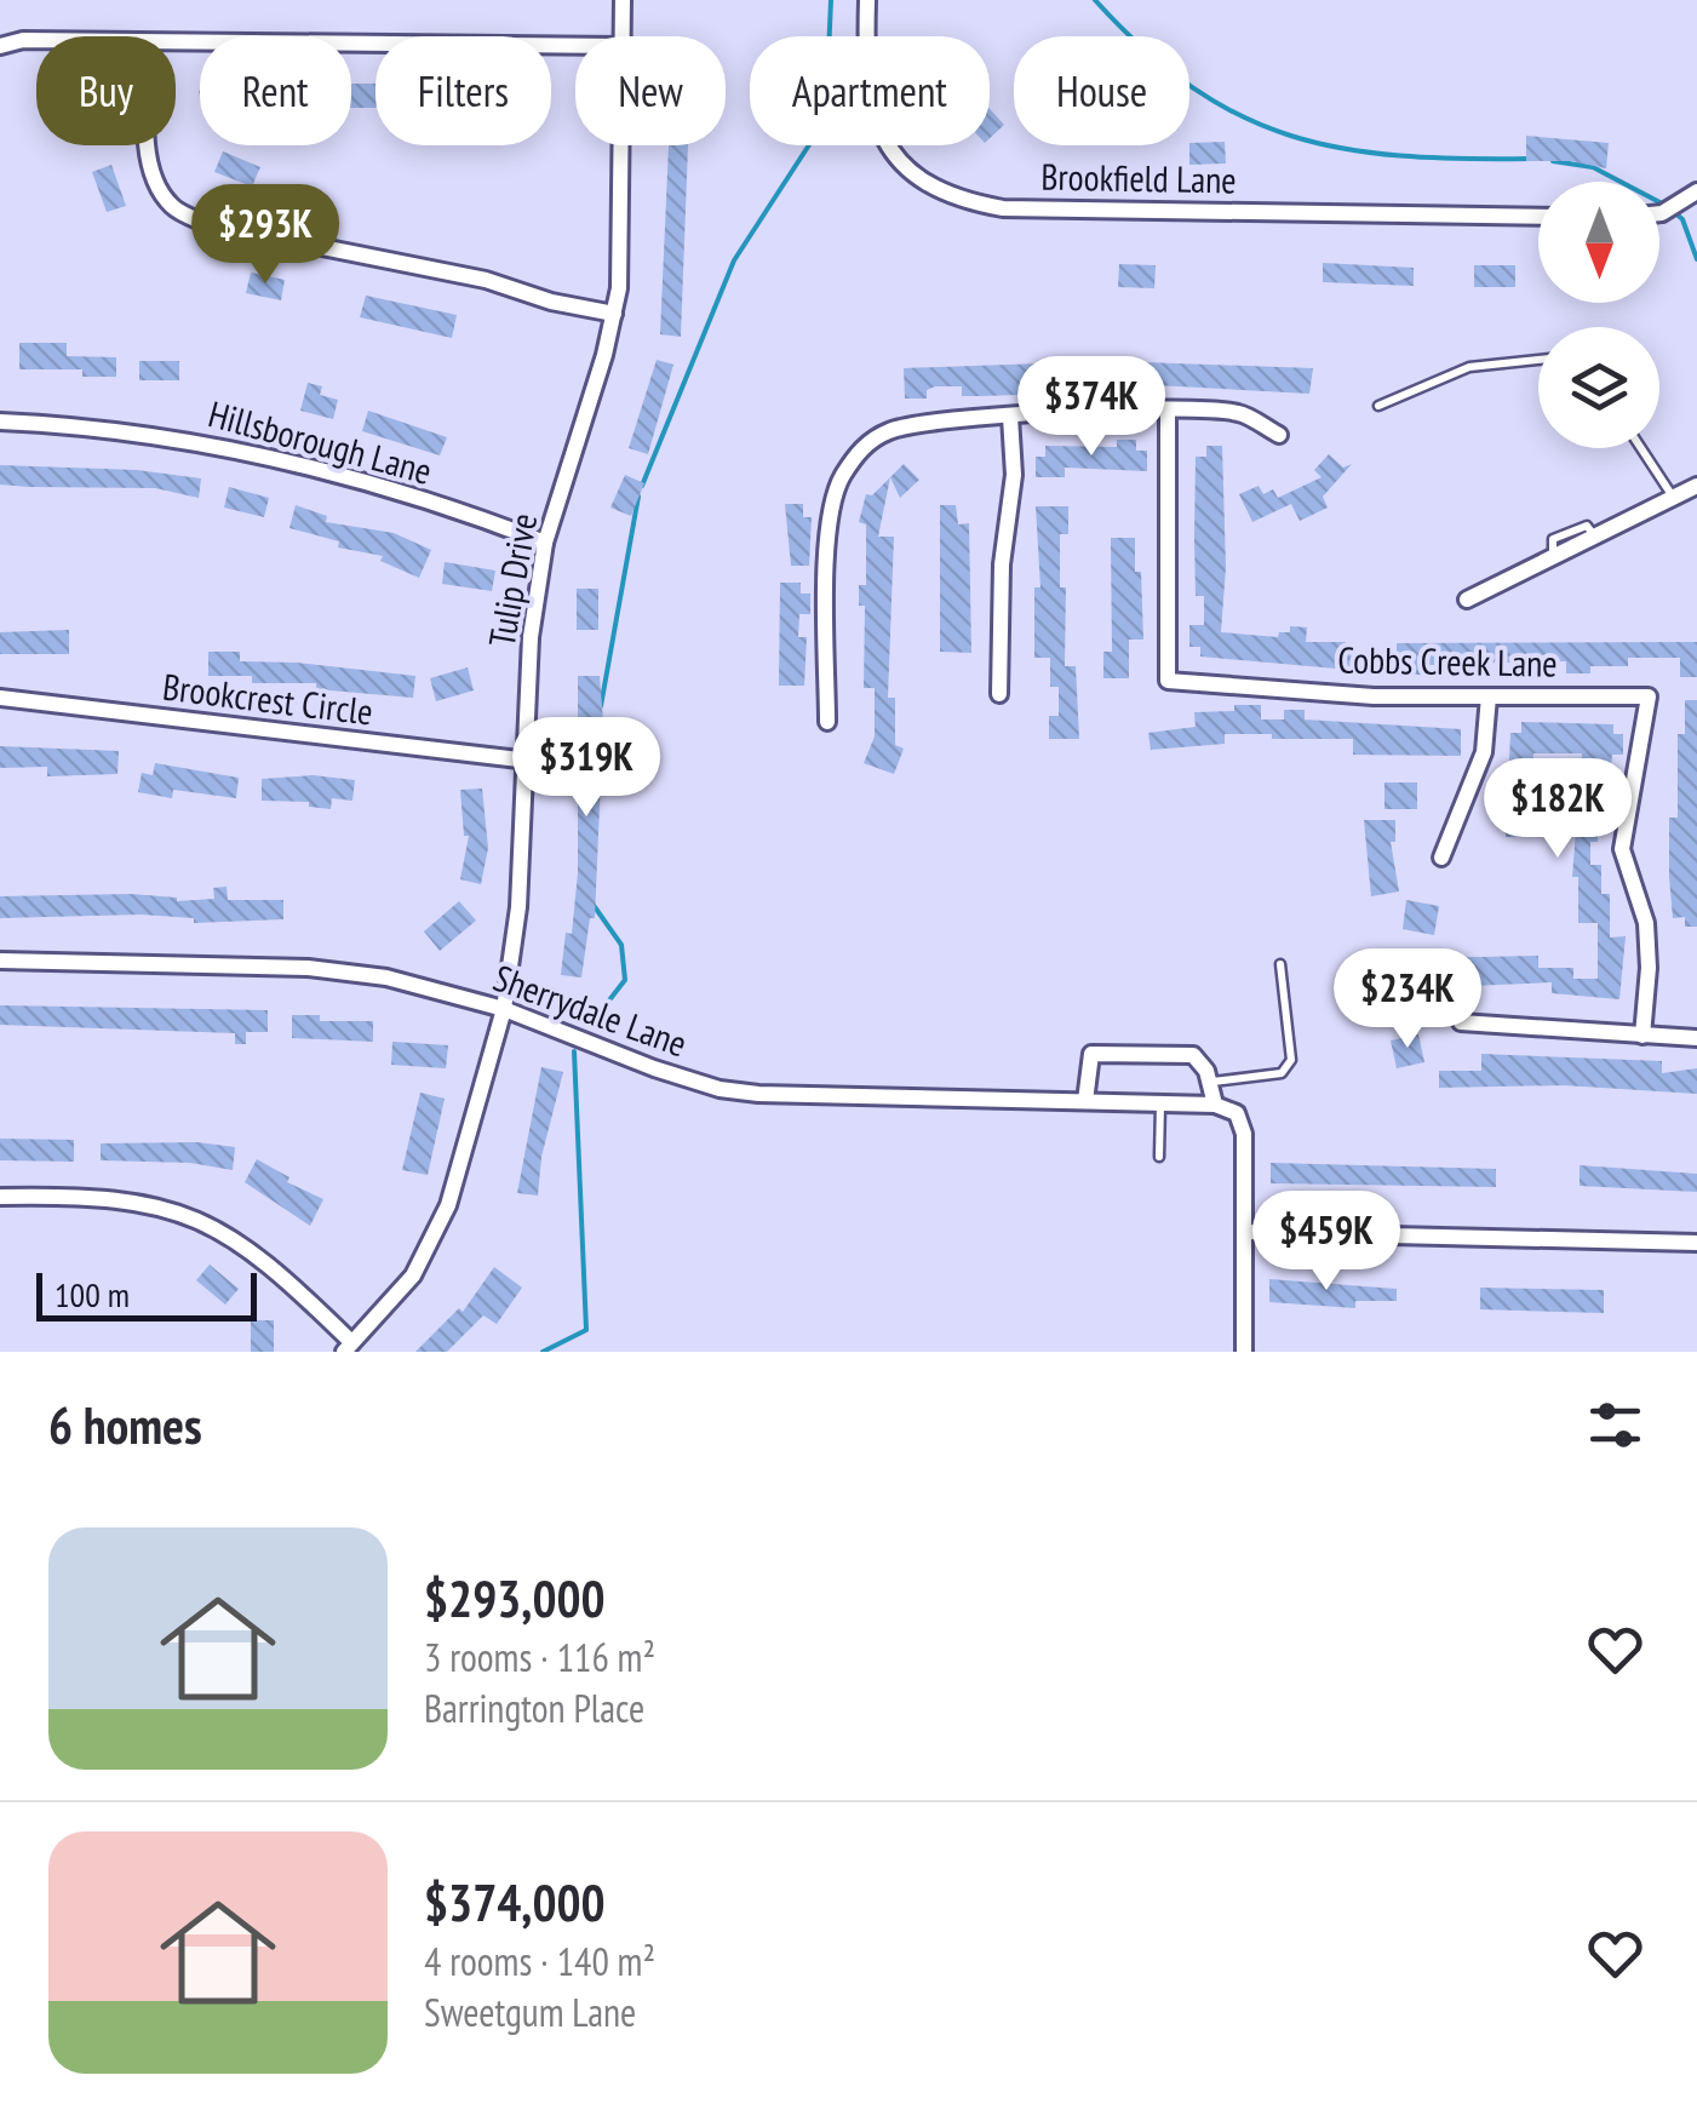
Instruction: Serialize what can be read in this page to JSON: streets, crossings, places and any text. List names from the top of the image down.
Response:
{
  "streets": {
    "street": [
      "Brookfield Lane",
      "Hillsborough Lane",
      "Tulip Drive",
      "Cobbs Creek Lane",
      "Brookcrest Circle",
      "Sherrydale Lane"
    ]
  },
  "crossings": [
    ["Hillsborough Lane", "Tulip Drive"],
    ["Tulip Drive", "Brookcrest Circle"],
    ["Tulip Drive", "Sherrydale Lane"]
  ],
  "scale_bar": "100 m",
  "north": "bottom",
  "page": {
    "chip": [
      "Buy",
      "Rent",
      "Filters",
      "New",
      "Apartment",
      "House"
    ],
    "price": [
      "$293K",
      "$374K",
      "$319K",
      "$182K",
      "$234K",
      "$459K"
    ],
    "scale": "100 m",
    "heading": "6 homes",
    "list": [
      {
        "name": "$293,000",
        "note": "3 rooms · 116 m² · Barrington Place"
      },
      {
        "name": "$374,000",
        "note": "4 rooms · 140 m² · Sweetgum Lane"
      }
    ]
  }
}
